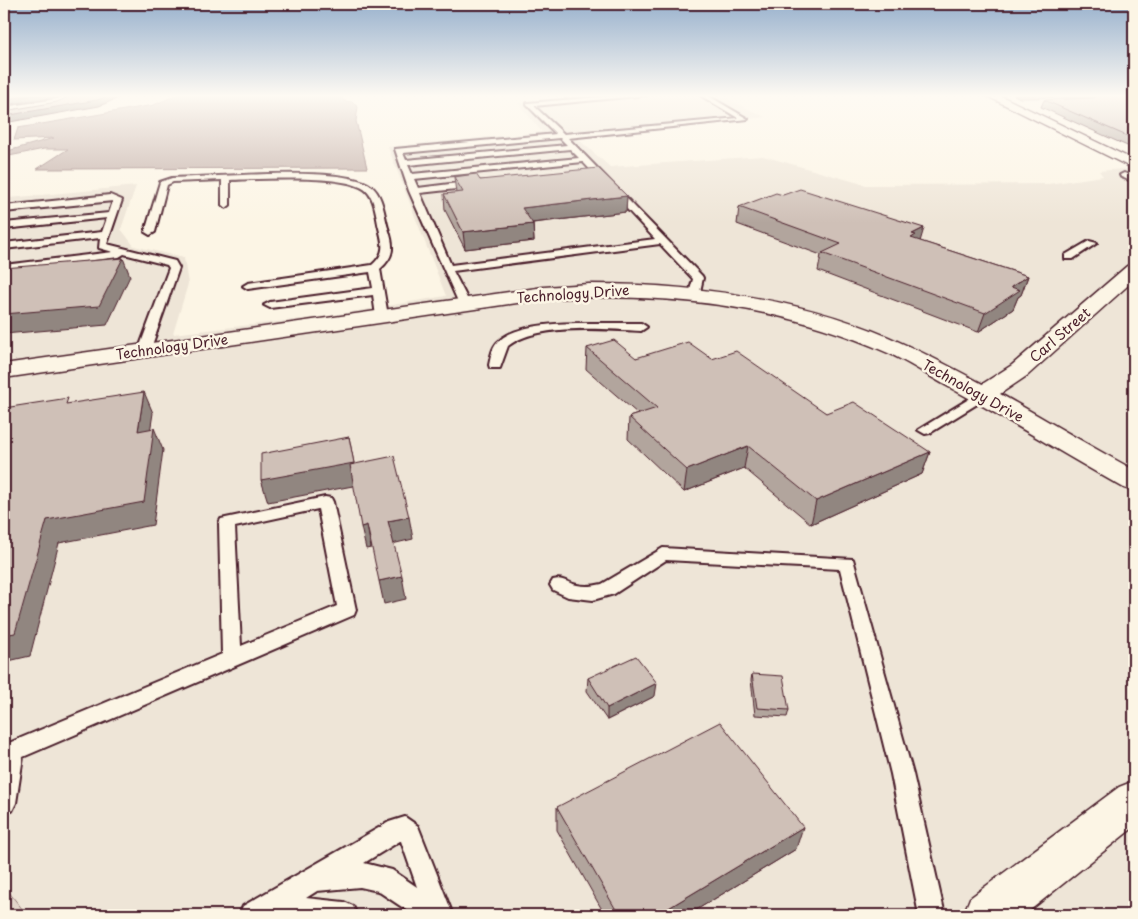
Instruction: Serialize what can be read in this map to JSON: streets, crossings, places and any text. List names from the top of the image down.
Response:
{
  "streets": {
    "street": ["Technology Drive", "Carl Street"]
  },
  "crossings": [
    ["Technology Drive", "Carl Street"]
  ]
}
